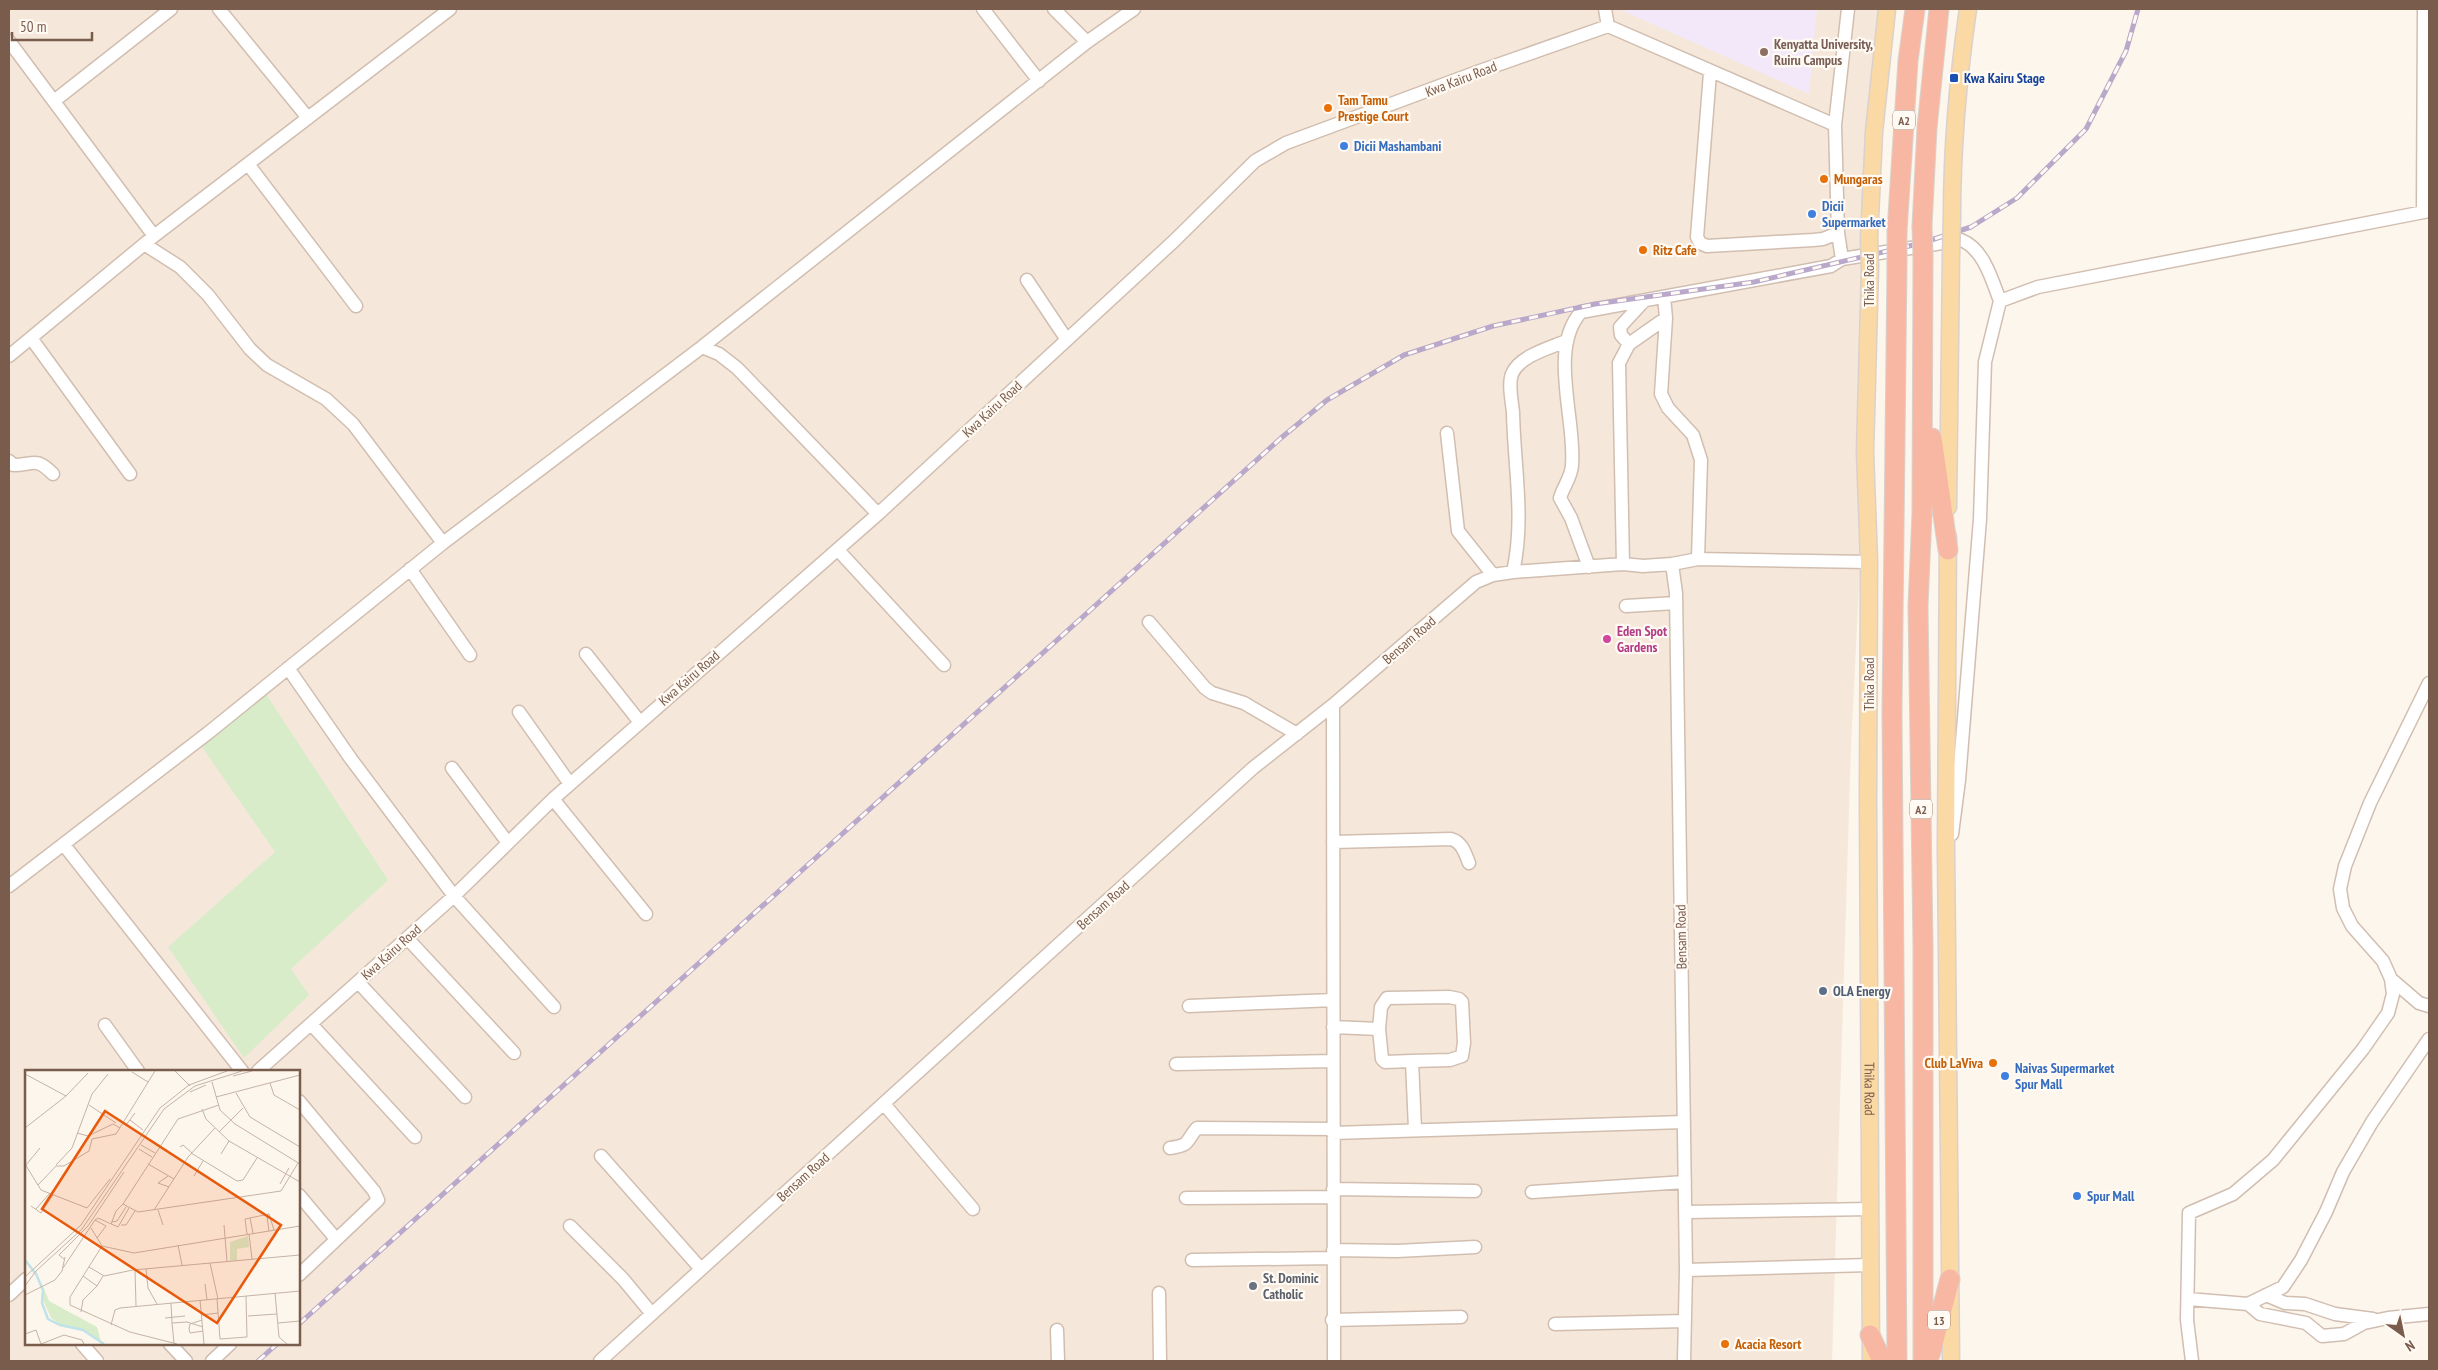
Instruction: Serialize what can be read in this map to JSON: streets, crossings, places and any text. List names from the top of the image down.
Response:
{
  "streets": {
    "highway": ["A2", "Thika Road", "13"],
    "street": ["Kwa Kairu Road", "Bensam Road"]
  },
  "places": {
    "other": [
      "Kenyatta University, Ruiru Campus",
      "Tam Tamu Prestige Court",
      "Dicii Mashambani",
      "Mungaras",
      "Dicii Supermarket",
      "Ritz Cafe",
      "Eden Spot Gardens",
      "OLA Energy",
      "Club LaViva",
      "Naivas Supermarket Spur Mall",
      "Spur Mall",
      "St. Dominic Catholic",
      "Acacia Resort"
    ],
    "transit": ["Kwa Kairu Stage"]
  },
  "scale_bar": "50 m",
  "north": "bottom right"
}
